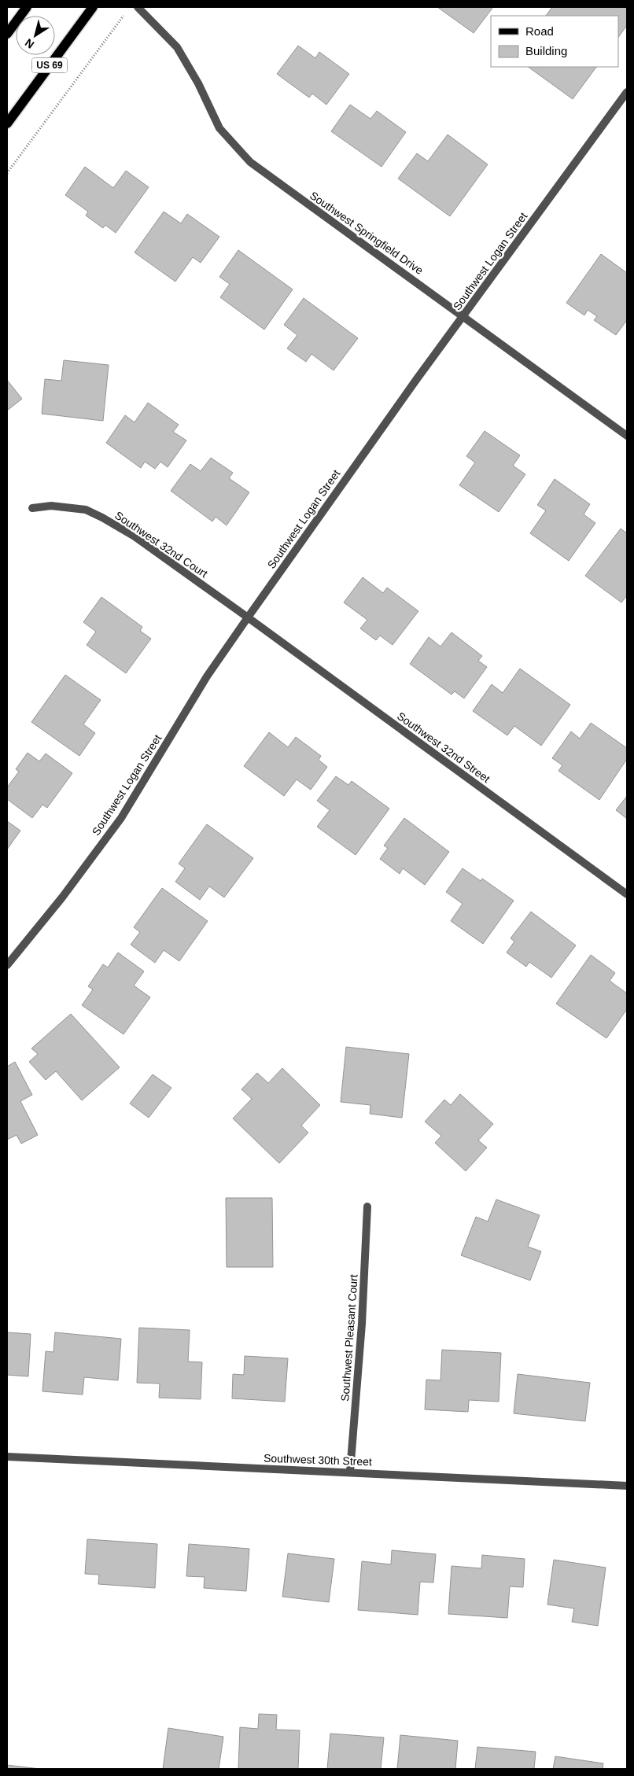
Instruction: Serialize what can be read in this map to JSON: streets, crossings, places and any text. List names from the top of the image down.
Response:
{
  "streets": {
    "main road": ["US 69"],
    "street": [
      "Southwest Springfield Drive",
      "Southwest Logan Street",
      "Southwest 32nd Court",
      "Southwest 32nd Street",
      "Southwest Pleasant Court",
      "Southwest 30th Street"
    ]
  },
  "crossings": [
    ["Southwest Springfield Drive", "Southwest Logan Street"],
    ["Southwest Logan Street", "Southwest 32nd Court"],
    ["Southwest Logan Street", "Southwest 32nd Street"],
    ["Southwest 32nd Court", "Southwest 32nd Street"],
    ["Southwest Pleasant Court", "Southwest 30th Street"]
  ],
  "legend": ["Road", "Building"],
  "north": "bottom left"
}
